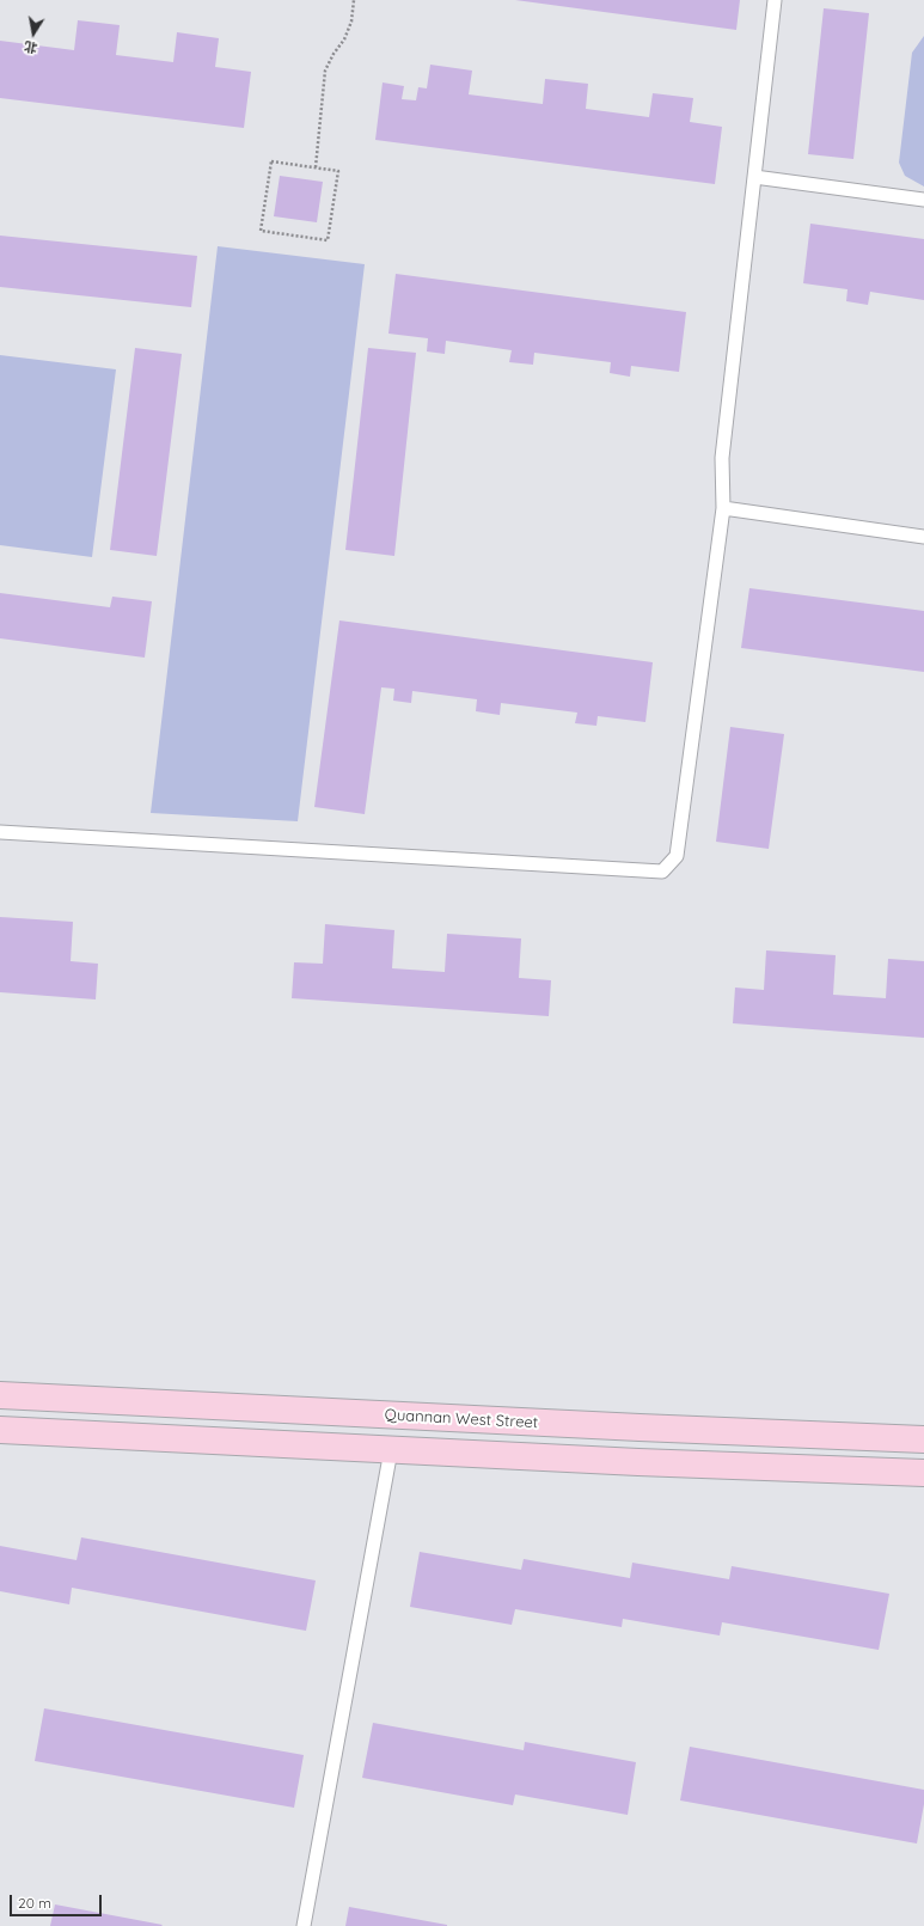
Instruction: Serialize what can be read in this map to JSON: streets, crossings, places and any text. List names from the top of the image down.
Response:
{
  "streets": {
    "main road": ["Quannan West Street"]
  },
  "scale_bar": "20 m",
  "north": "bottom"
}
